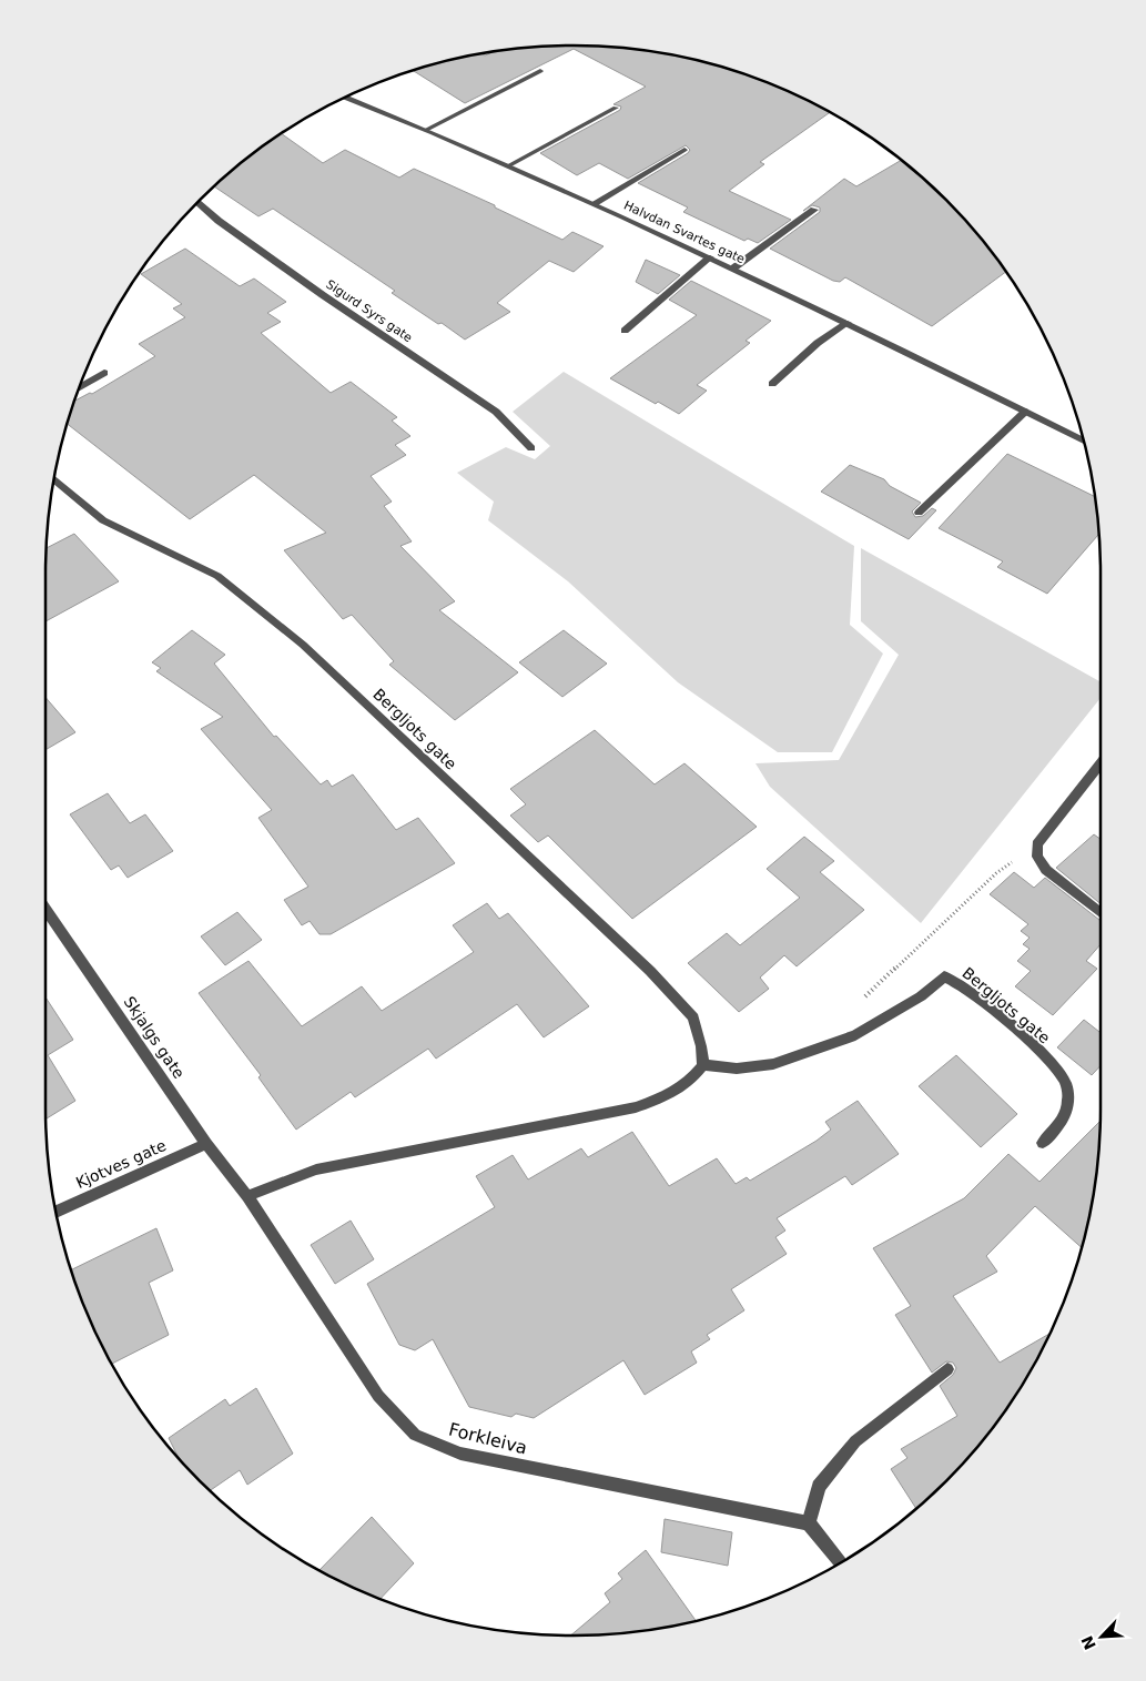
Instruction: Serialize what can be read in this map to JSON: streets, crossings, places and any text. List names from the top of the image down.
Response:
{
  "streets": {
    "street": [
      "Halvdan Svartes gate",
      "Sigurd Syrs gate",
      "Bergljots gate",
      "Skjalgs gate",
      "Kjotves gate",
      "Forkleiva"
    ]
  },
  "crossings": [
    ["Skjalgs gate", "Kjotves gate"],
    ["Skjalgs gate", "Forkleiva"]
  ],
  "north": "bottom left"
}
